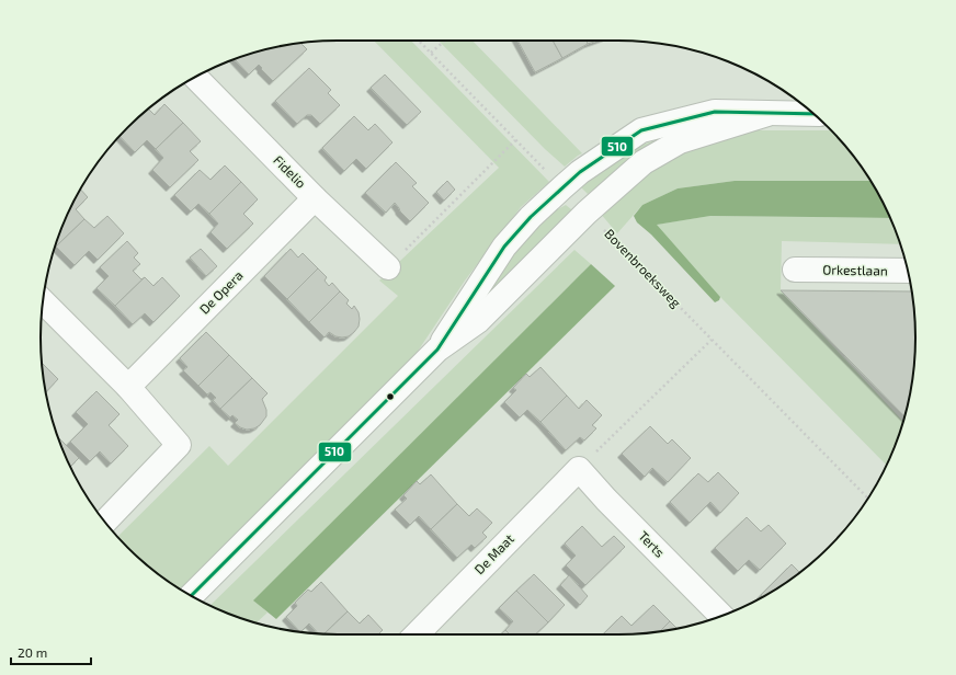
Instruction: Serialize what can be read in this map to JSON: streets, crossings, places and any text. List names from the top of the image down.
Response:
{
  "streets": {
    "street": [
      "Fidelio",
      "Orkestlaan",
      "De Opera",
      "Terts",
      "De Maat"
    ],
    "path": ["Bovenbroeksweg"]
  },
  "crossings": [
    ["Fidelio", "De Opera"],
    ["Terts", "De Maat"]
  ],
  "lines": ["transit line 510"],
  "scale_bar": "20 m"
}
